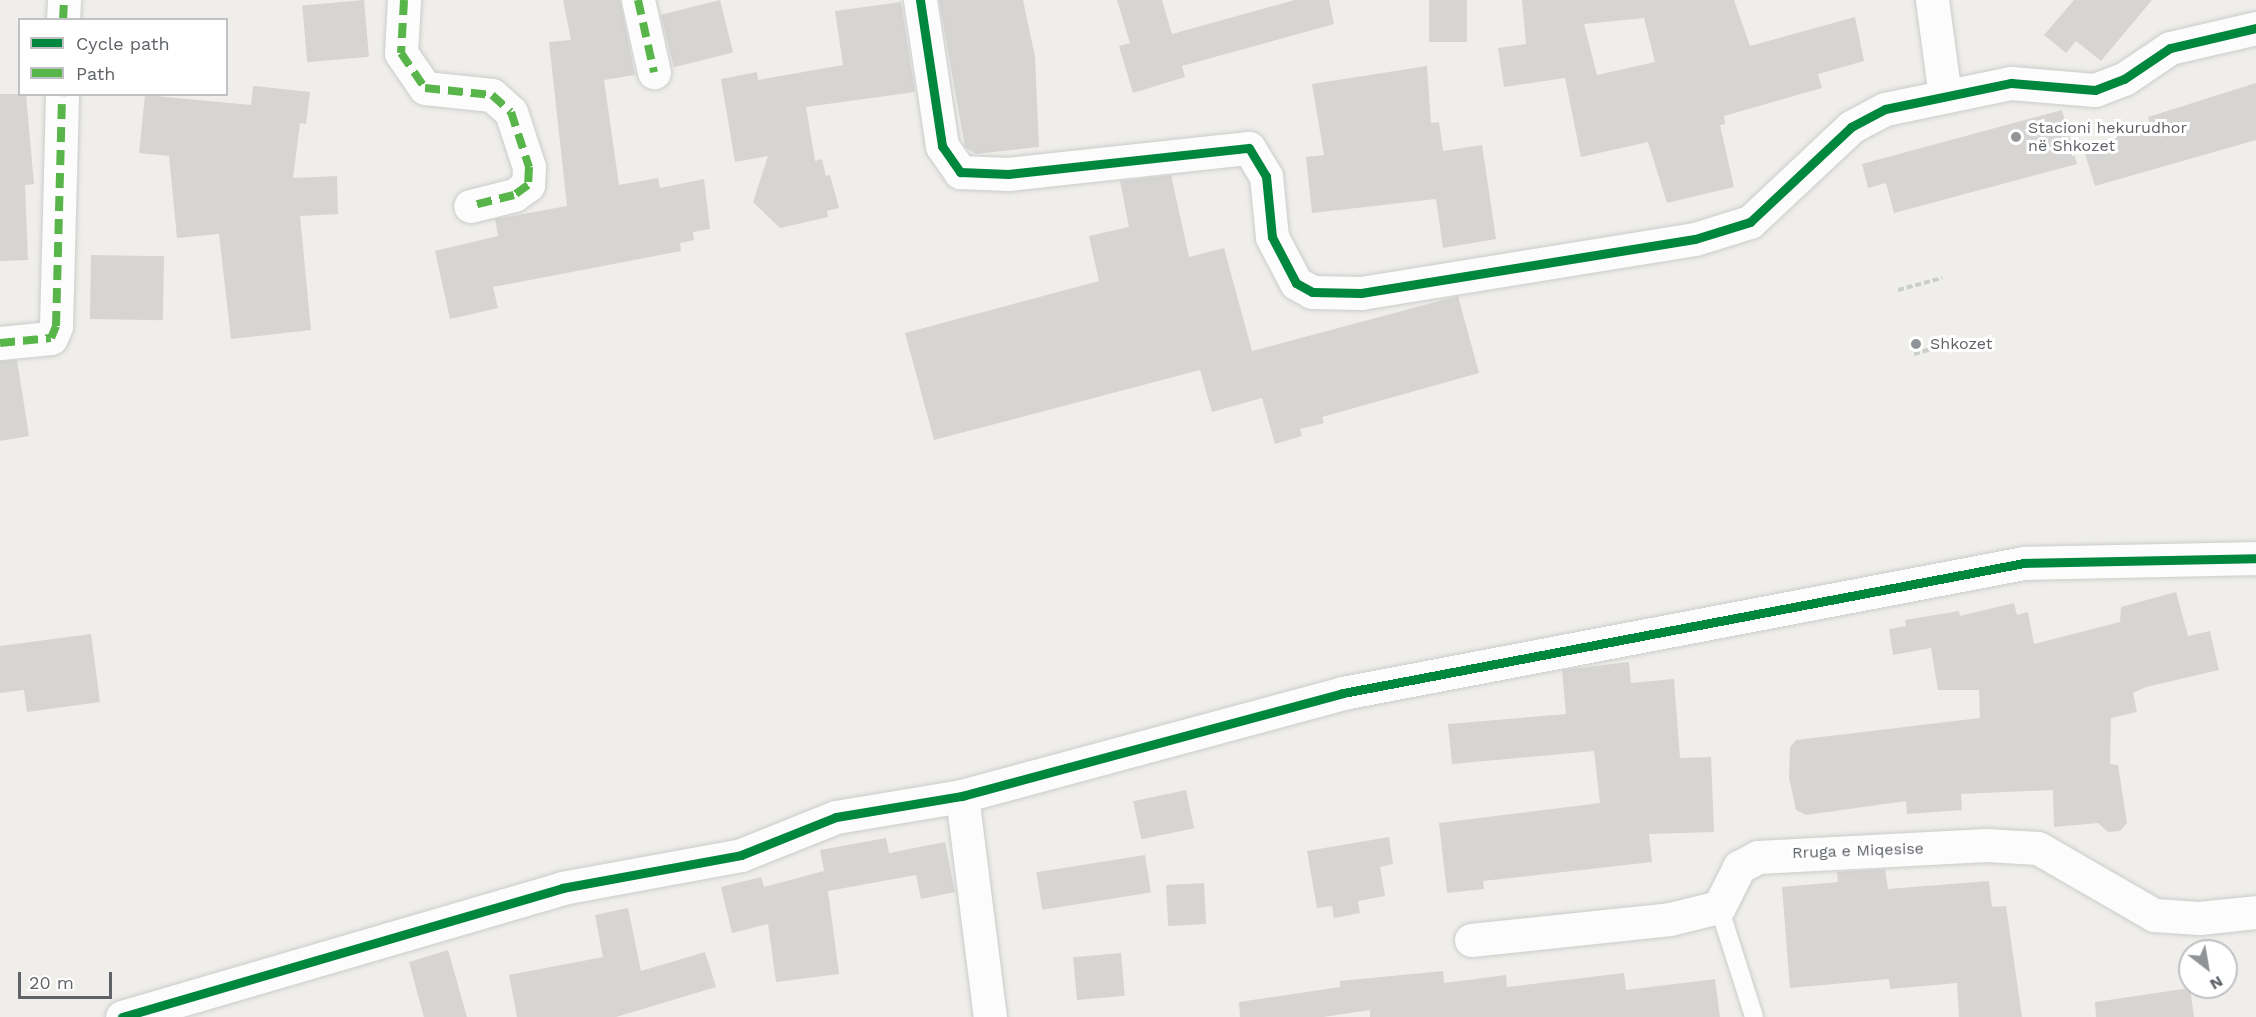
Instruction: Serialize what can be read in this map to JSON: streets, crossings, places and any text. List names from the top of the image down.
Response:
{
  "streets": {
    "street": ["Rruga e Miqesise"]
  },
  "places": ["Stacioni hekurudhor në Shkozet", "Shkozet"],
  "legend": ["Cycle path", "Path"],
  "scale_bar": "20 m",
  "north": "bottom right"
}
